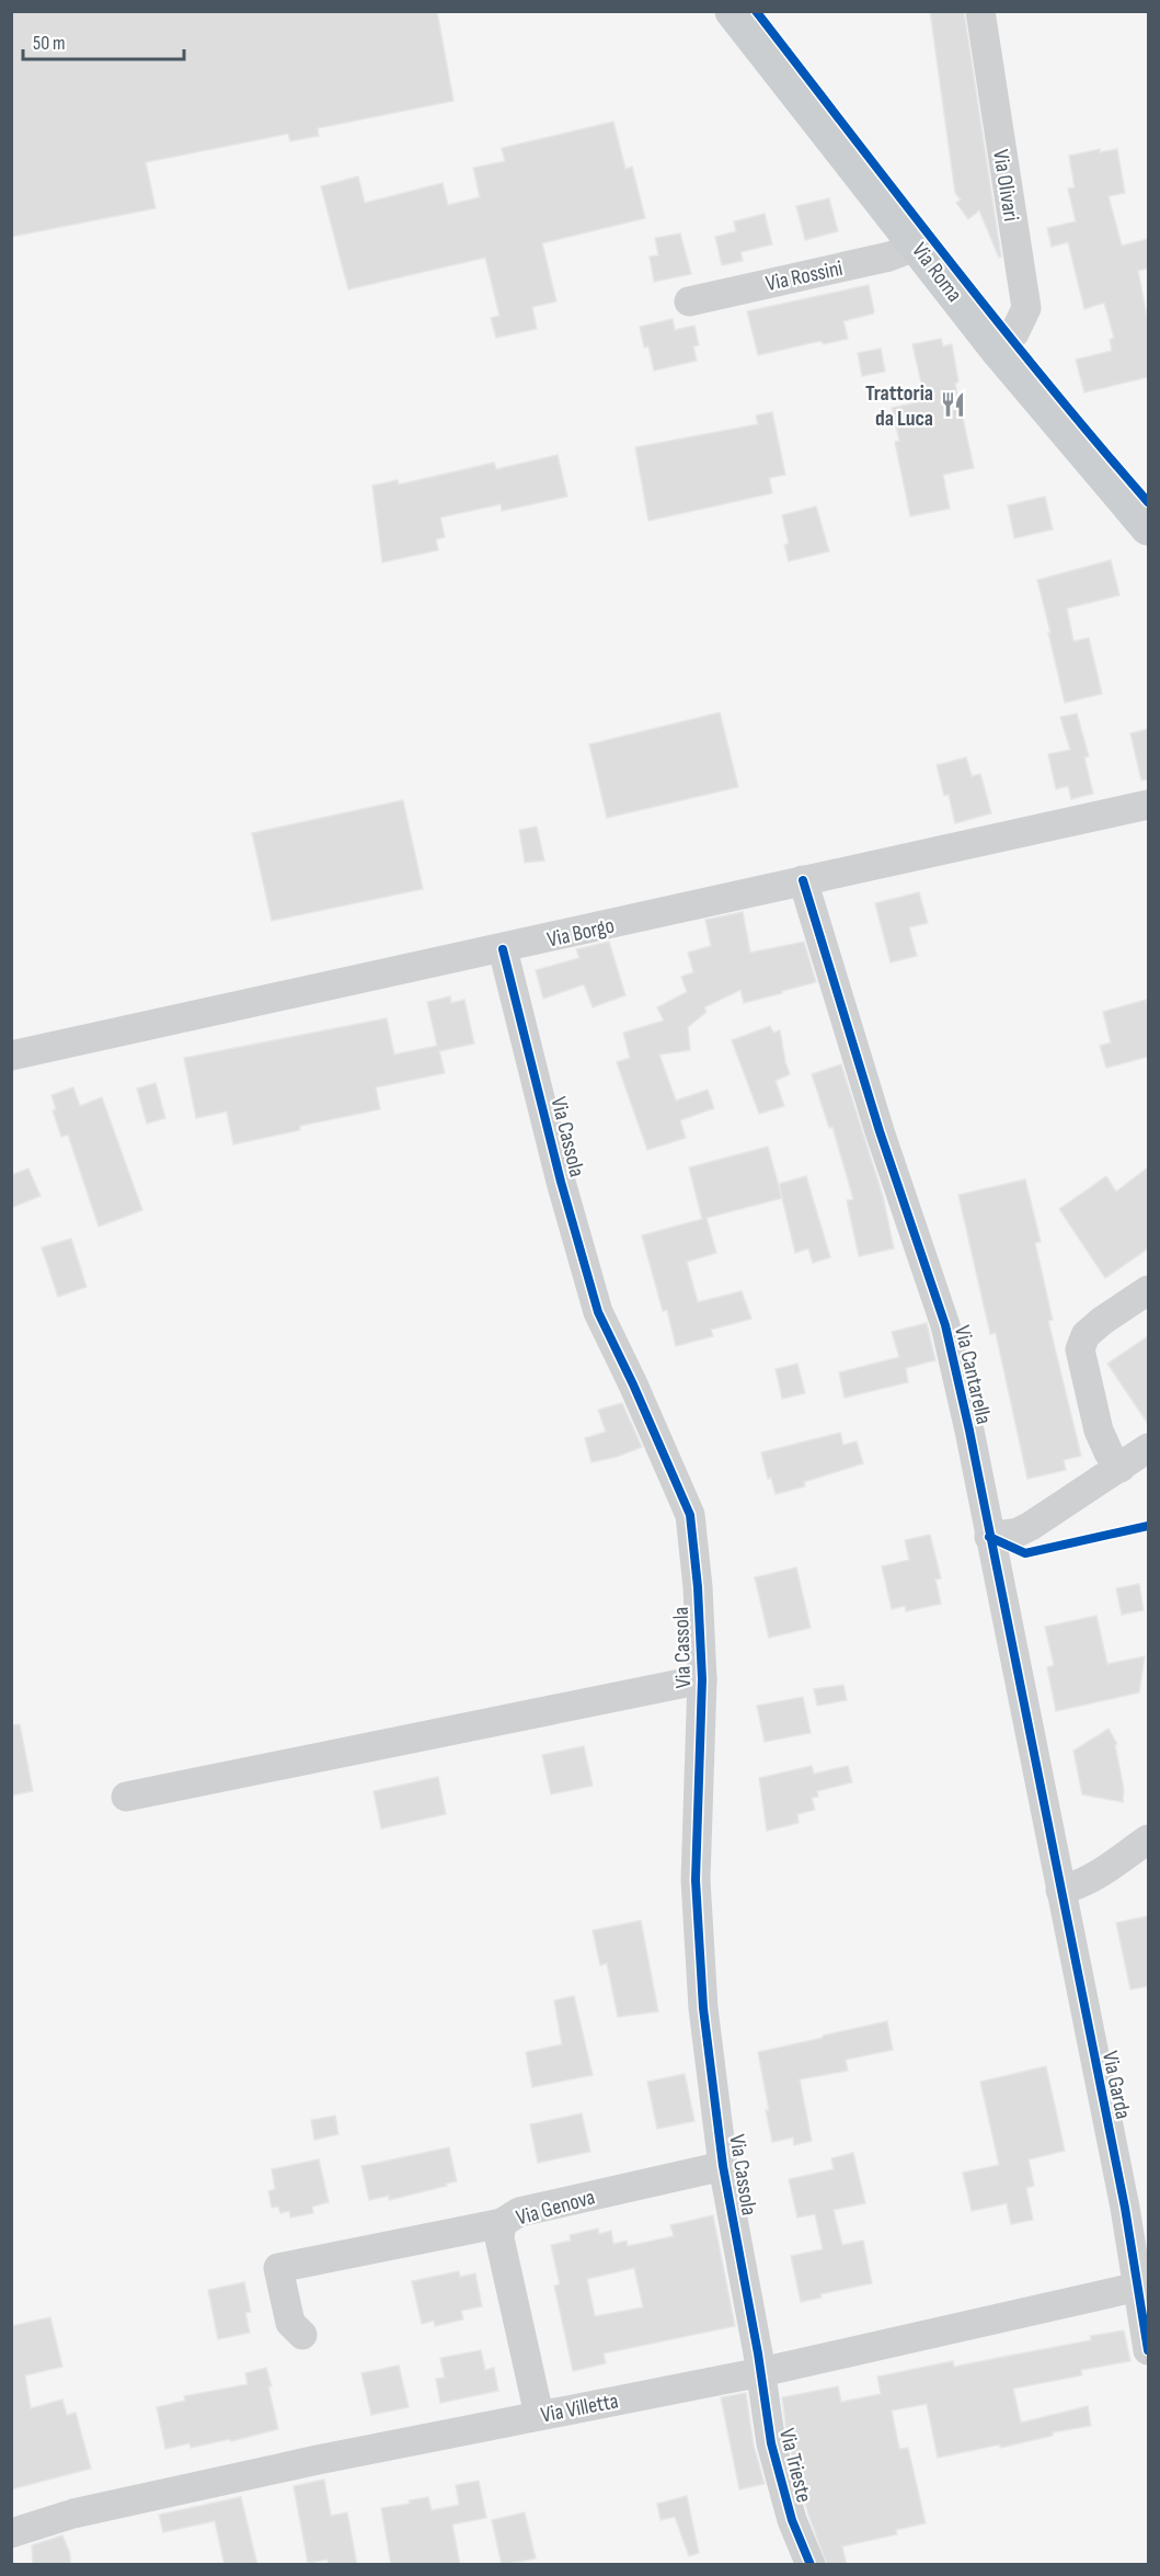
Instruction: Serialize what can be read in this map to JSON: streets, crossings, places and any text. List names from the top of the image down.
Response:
{
  "streets": {
    "main road": ["Via Roma"],
    "street": [
      "Via Olivari",
      "Via Rossini",
      "Via Borgo",
      "Via Cassola",
      "Via Cantarella",
      "Via Garda",
      "Via Genova",
      "Via Villetta",
      "Via Trieste"
    ]
  },
  "crossings": [
    ["Via Olivari", "Via Roma"],
    ["Via Roma", "Via Rossini"],
    ["Via Borgo", "Via Cassola"],
    ["Via Borgo", "Via Cantarella"],
    ["Via Cassola", "Via Genova"],
    ["Via Cassola", "Via Villetta"],
    ["Via Cassola", "Via Trieste"],
    ["Via Cantarella", "Via Garda"],
    ["Via Garda", "Via Villetta"],
    ["Via Genova", "Via Villetta"],
    ["Via Villetta", "Via Trieste"]
  ],
  "places": {
    "restaurant": ["Trattoria da Luca"]
  },
  "scale_bar": "50 m"
}
